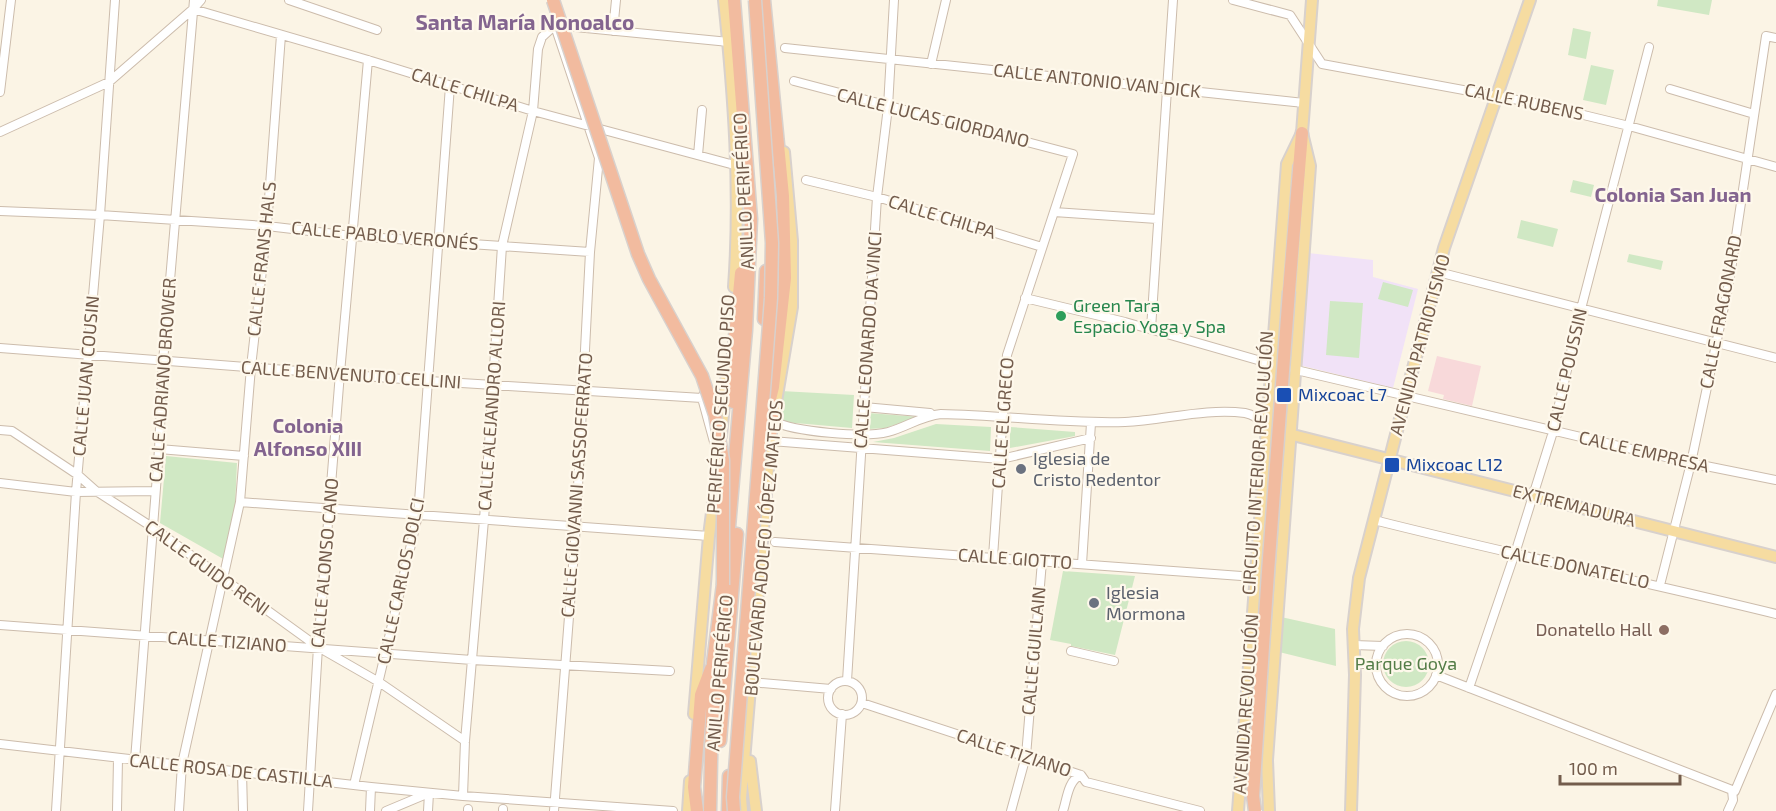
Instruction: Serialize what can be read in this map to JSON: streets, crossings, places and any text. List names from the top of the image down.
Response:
{
  "streets": {
    "highway": ["ANILLO PERIFÉRICO", "PERIFÉRICO SEGUNDO PISO", "CIRCUITO INTERIOR REVOLUCIÓN"],
    "main road": [
      "AVENIDA PATRIOTISMO",
      "EXTREMADURA",
      "BOULEVARD ADOLFO LÓPEZ MATEOS",
      "AVENIDA REVOLUCIÓN"
    ],
    "street": [
      "CALLE ANTONIO VAN DICK",
      "CALLE CHILPA",
      "CALLE RUBENS",
      "CALLE LUCAS GIORDANO",
      "CALLE PABLO VERONÉS",
      "CALLE FRANS HALS",
      "CALLE FRAGONARD",
      "CALLE LEONARDO DA VINCI",
      "CALLE POUSSIN",
      "CALLE BENVENUTO CELLINI",
      "CALLE JUAN COUSIN",
      "CALLE ADRIANO BROWER",
      "CALLE ALEJANDRO ALLORI",
      "CALLE EL GRECO",
      "CALLE EMPRESA",
      "CALLE GIOVANNI SASSOFERRATO",
      "CALLE GIOTTO",
      "CALLE ALONSO CANO",
      "CALLE DONATELLO",
      "CALLE GUIDO RENI",
      "CALLE CARLOS DOLCI",
      "CALLE TIZIANO",
      "CALLE GUILLAIN",
      "CALLE ROSA DE CASTILLA"
    ]
  },
  "crossings": [
    ["CALLE ANTONIO VAN DICK", "CALLE LEONARDO DA VINCI"],
    ["CALLE ANTONIO VAN DICK", "AVENIDA REVOLUCIÓN"],
    ["CALLE CHILPA", "CALLE FRANS HALS"],
    ["CALLE CHILPA", "CALLE LEONARDO DA VINCI"],
    ["CALLE CHILPA", "CALLE ADRIANO BROWER"],
    ["CALLE CHILPA", "CALLE ALEJANDRO ALLORI"],
    ["CALLE CHILPA", "CALLE EL GRECO"],
    ["CALLE CHILPA", "CALLE GIOVANNI SASSOFERRATO"],
    ["CALLE CHILPA", "CALLE ALONSO CANO"],
    ["CALLE CHILPA", "CALLE CARLOS DOLCI"],
    ["CALLE RUBENS", "CALLE FRAGONARD"],
    ["CALLE RUBENS", "AVENIDA PATRIOTISMO"],
    ["CALLE RUBENS", "CALLE POUSSIN"],
    ["CALLE RUBENS", "AVENIDA REVOLUCIÓN"],
    ["CALLE LUCAS GIORDANO", "CALLE LEONARDO DA VINCI"],
    ["CALLE LUCAS GIORDANO", "CALLE EL GRECO"],
    ["ANILLO PERIFÉRICO", "BOULEVARD ADOLFO LÓPEZ MATEOS"],
    ["CALLE PABLO VERONÉS", "CALLE FRANS HALS"],
    ["CALLE PABLO VERONÉS", "CALLE JUAN COUSIN"],
    ["CALLE PABLO VERONÉS", "CALLE ADRIANO BROWER"],
    ["CALLE PABLO VERONÉS", "CALLE ALEJANDRO ALLORI"],
    ["CALLE PABLO VERONÉS", "CALLE GIOVANNI SASSOFERRATO"],
    ["CALLE PABLO VERONÉS", "CALLE ALONSO CANO"],
    ["CALLE PABLO VERONÉS", "CALLE CARLOS DOLCI"],
    ["CALLE FRANS HALS", "CALLE BENVENUTO CELLINI"],
    ["CALLE FRANS HALS", "CALLE GUIDO RENI"],
    ["CALLE FRANS HALS", "CALLE TIZIANO"],
    ["CALLE FRANS HALS", "CALLE ROSA DE CASTILLA"],
    ["CALLE FRAGONARD", "CALLE EMPRESA"],
    ["CALLE FRAGONARD", "EXTREMADURA"],
    ["CALLE FRAGONARD", "CALLE DONATELLO"],
    ["CALLE LEONARDO DA VINCI", "CALLE GIOTTO"],
    ["CALLE LEONARDO DA VINCI", "CALLE TIZIANO"],
    ["AVENIDA PATRIOTISMO", "CALLE EMPRESA"],
    ["AVENIDA PATRIOTISMO", "EXTREMADURA"],
    ["AVENIDA PATRIOTISMO", "CALLE DONATELLO"],
    ["CALLE POUSSIN", "CALLE EMPRESA"],
    ["CALLE POUSSIN", "EXTREMADURA"],
    ["CALLE POUSSIN", "CALLE DONATELLO"],
    ["CALLE BENVENUTO CELLINI", "CALLE JUAN COUSIN"],
    ["CALLE BENVENUTO CELLINI", "CALLE ADRIANO BROWER"],
    ["CALLE BENVENUTO CELLINI", "CALLE ALEJANDRO ALLORI"],
    ["CALLE BENVENUTO CELLINI", "CALLE GIOVANNI SASSOFERRATO"],
    ["CALLE BENVENUTO CELLINI", "CALLE ALONSO CANO"],
    ["CALLE BENVENUTO CELLINI", "CALLE CARLOS DOLCI"],
    ["CALLE JUAN COUSIN", "CALLE GUIDO RENI"],
    ["CALLE JUAN COUSIN", "CALLE TIZIANO"],
    ["CALLE JUAN COUSIN", "CALLE ROSA DE CASTILLA"],
    ["CALLE ADRIANO BROWER", "CALLE GUIDO RENI"],
    ["CALLE ADRIANO BROWER", "CALLE TIZIANO"],
    ["CALLE ADRIANO BROWER", "CALLE ROSA DE CASTILLA"],
    ["CALLE ALEJANDRO ALLORI", "CALLE GUIDO RENI"],
    ["CALLE ALEJANDRO ALLORI", "CALLE TIZIANO"],
    ["CALLE ALEJANDRO ALLORI", "CALLE ROSA DE CASTILLA"],
    ["CALLE EL GRECO", "CALLE EMPRESA"],
    ["CALLE EL GRECO", "CALLE GIOTTO"],
    ["CALLE EMPRESA", "AVENIDA REVOLUCIÓN"],
    ["CIRCUITO INTERIOR REVOLUCIÓN", "AVENIDA REVOLUCIÓN"],
    ["CALLE GIOVANNI SASSOFERRATO", "CALLE TIZIANO"],
    ["CALLE GIOVANNI SASSOFERRATO", "CALLE ROSA DE CASTILLA"],
    ["EXTREMADURA", "AVENIDA REVOLUCIÓN"],
    ["CALLE GIOTTO", "CALLE GUILLAIN"],
    ["CALLE GIOTTO", "AVENIDA REVOLUCIÓN"],
    ["CALLE ALONSO CANO", "CALLE GUIDO RENI"],
    ["CALLE ALONSO CANO", "CALLE TIZIANO"],
    ["CALLE ALONSO CANO", "CALLE ROSA DE CASTILLA"],
    ["CALLE GUIDO RENI", "CALLE CARLOS DOLCI"],
    ["CALLE GUIDO RENI", "CALLE TIZIANO"],
    ["CALLE CARLOS DOLCI", "CALLE TIZIANO"],
    ["CALLE CARLOS DOLCI", "CALLE ROSA DE CASTILLA"],
    ["CALLE TIZIANO", "CALLE GUILLAIN"]
  ],
  "districts": ["Santa María Nonoalco", "Colonia San Juan", "Colonia Alfonso XIII"],
  "parks": ["Parque Goya"],
  "places": {
    "other": [
      "Green Tara Espacio Yoga y Spa",
      "Iglesia de Cristo Redentor",
      "Iglesia Mormona",
      "Donatello Hall"
    ],
    "transit": ["Mixcoac L7", "Mixcoac L12"]
  },
  "scale_bar": "100 m"
}
